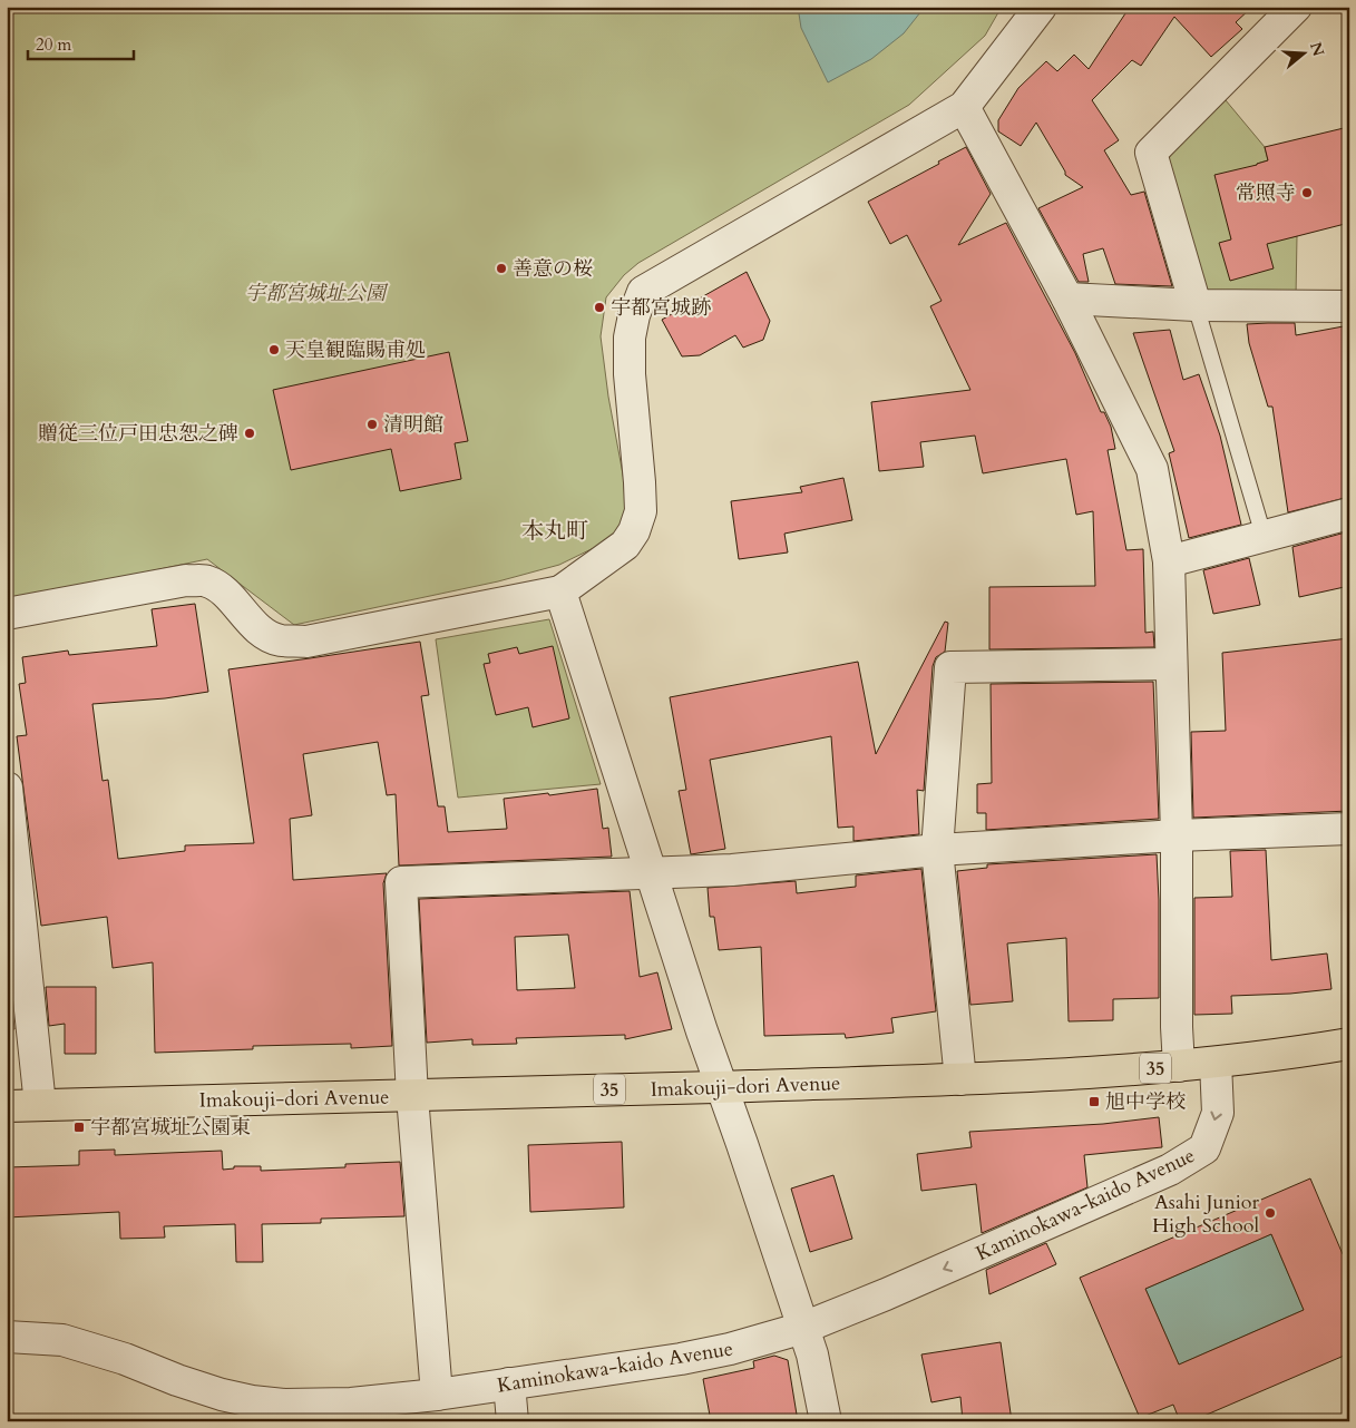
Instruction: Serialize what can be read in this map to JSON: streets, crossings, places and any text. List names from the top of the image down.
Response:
{
  "streets": {
    "main road": ["35", "Imakouji-dori Avenue"],
    "street": ["Kaminokawa-kaido Avenue"]
  },
  "crossings": [
    ["Imakouji-dori Avenue", "Kaminokawa-kaido Avenue"]
  ],
  "one_way": ["Kaminokawa-kaido Avenue"],
  "districts": ["本丸町"],
  "parks": ["宇都宮城址公園"],
  "places": {
    "other": [
      "常照寺",
      "善意の桜",
      "宇都宮城跡",
      "天皇観臨賜甫処",
      "清明館",
      "贈従三位戸田忠恕之碑",
      "Asahi Junior High School"
    ],
    "transit": ["旭中学校", "宇都宮城址公園東"]
  },
  "scale_bar": "20 m",
  "north": "right"
}
